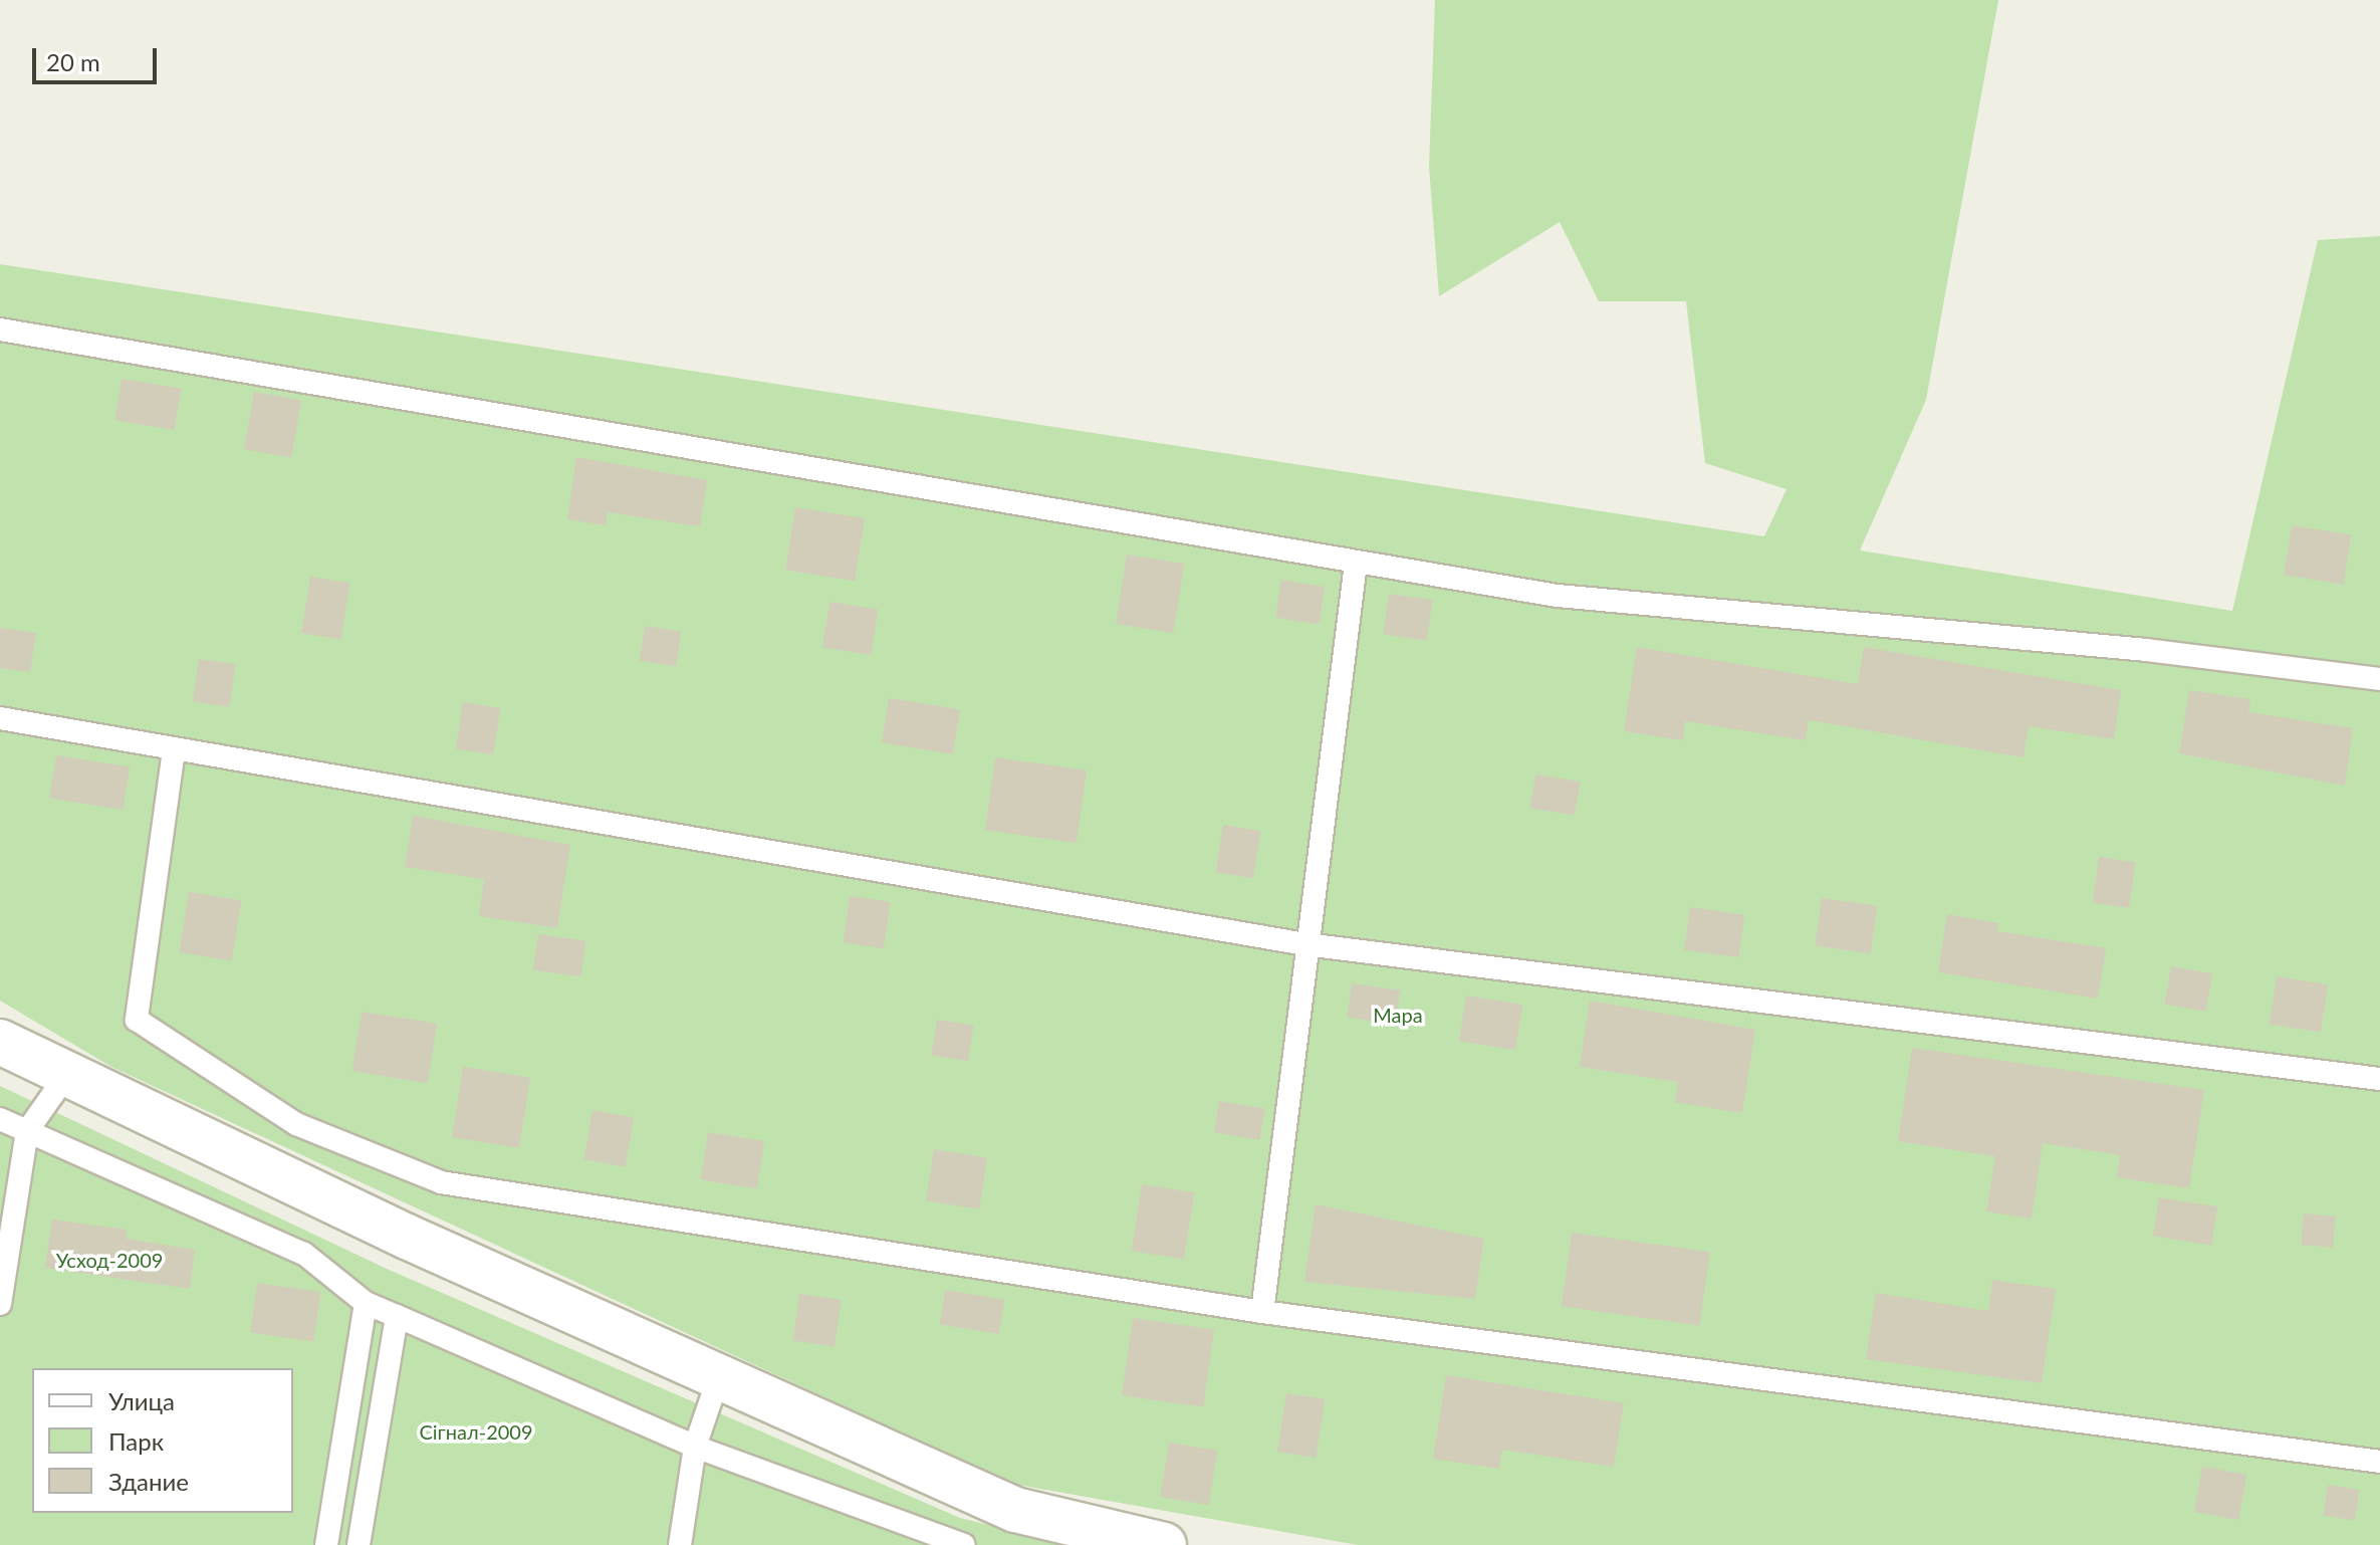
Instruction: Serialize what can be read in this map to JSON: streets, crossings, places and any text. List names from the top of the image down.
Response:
{
  "parks": ["Мара", "Усход-2009", "Сігнал-2009"],
  "legend": ["Улица", "Парк", "Здание"],
  "scale_bar": "20 m"
}
